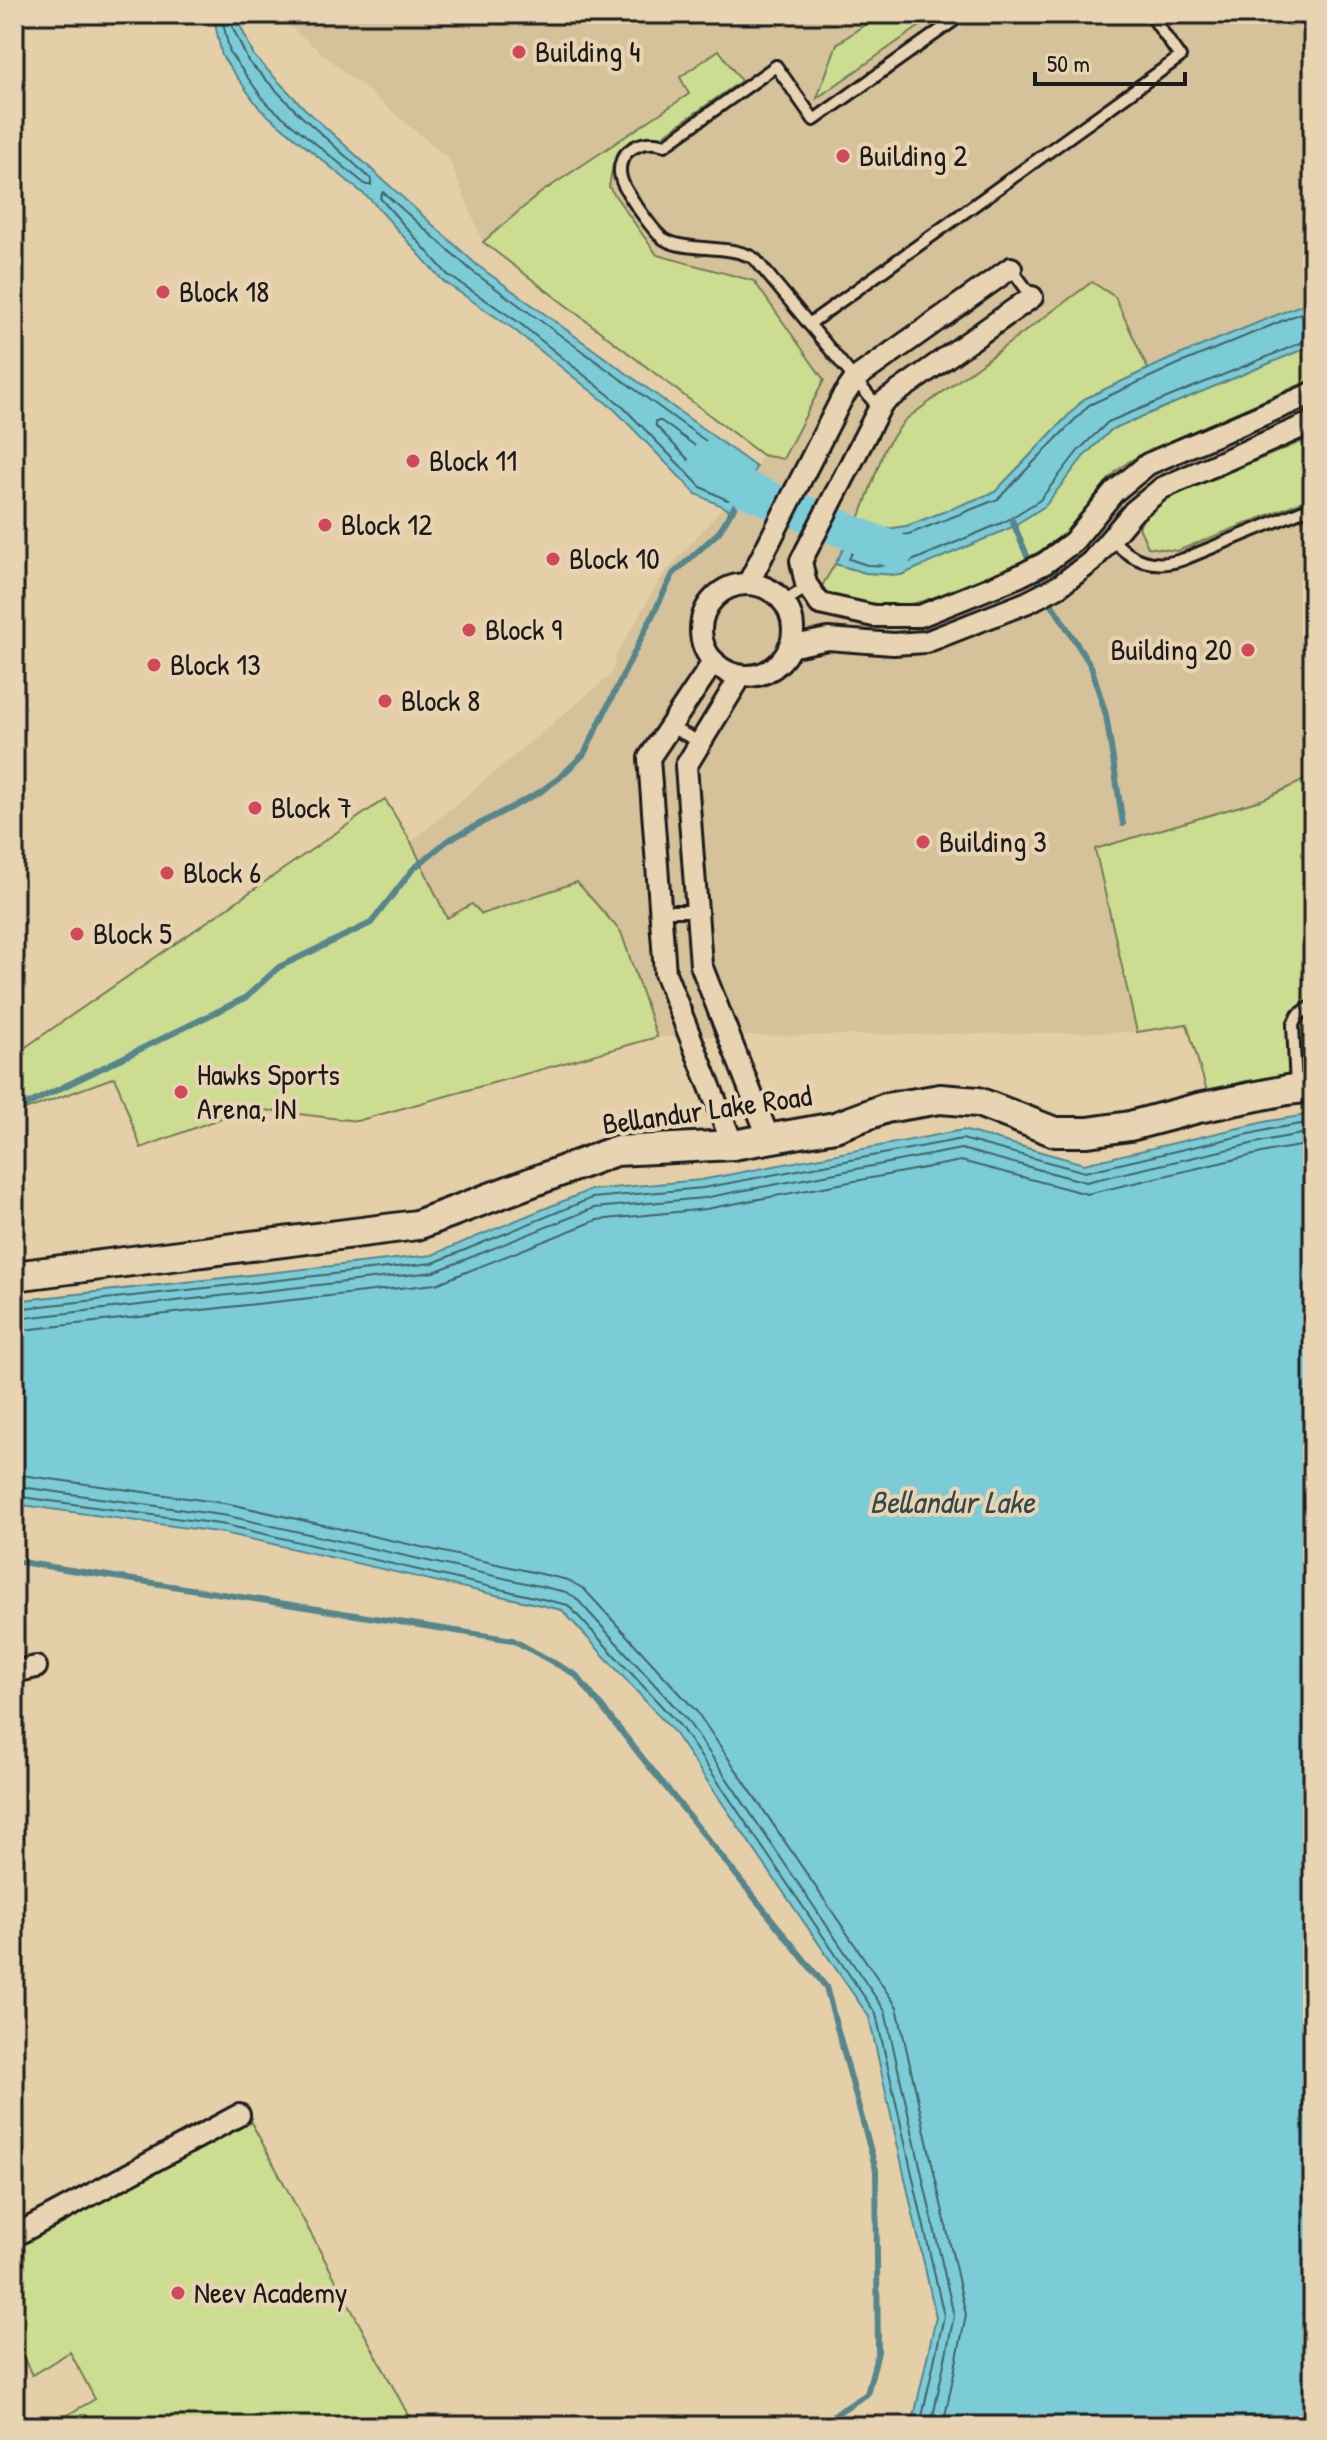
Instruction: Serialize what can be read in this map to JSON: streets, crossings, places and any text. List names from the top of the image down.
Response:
{
  "streets": {
    "street": ["Bellandur Lake Road"]
  },
  "water": ["Bellandur Lake"],
  "places": [
    "Building 4",
    "Building 2",
    "Block 18",
    "Block 11",
    "Block 12",
    "Block 10",
    "Block 9",
    "Building 20",
    "Block 13",
    "Block 8",
    "Block 7",
    "Building 3",
    "Block 6",
    "Block 5",
    "Hawks Sports Arena, IN",
    "Neev Academy"
  ],
  "scale_bar": "50 m"
}
